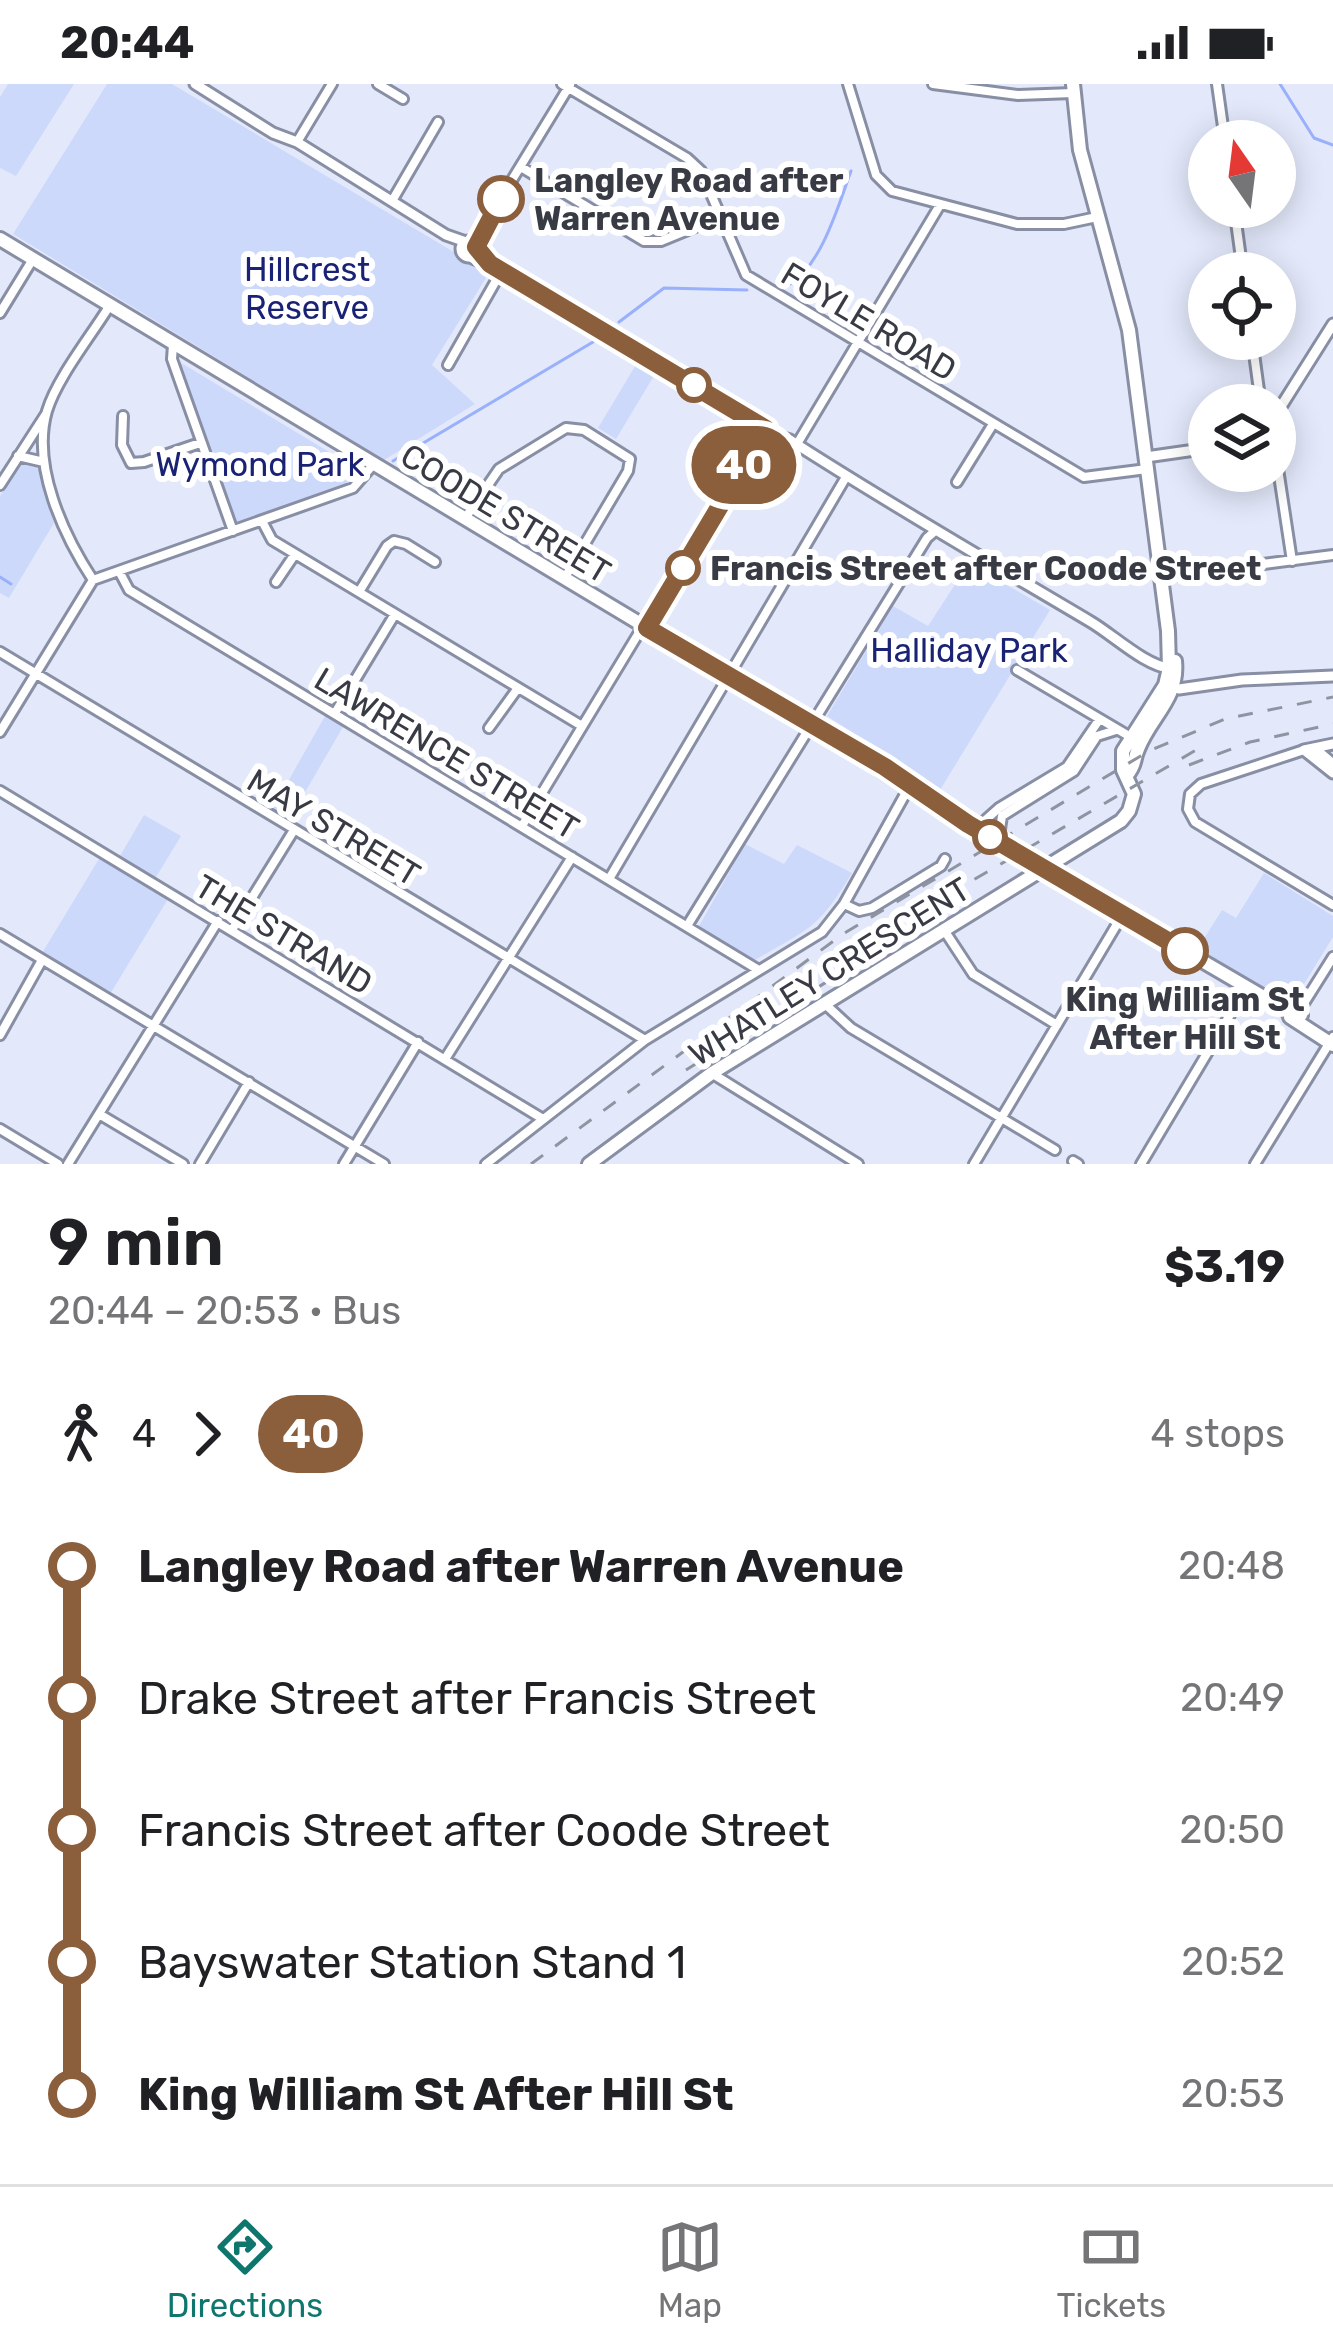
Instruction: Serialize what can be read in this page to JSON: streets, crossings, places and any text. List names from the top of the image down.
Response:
{
  "streets": {
    "main road": ["COODE STREET", "WHATLEY CRESCENT"],
    "street": [
      "FOYLE ROAD",
      "LAWRENCE STREET",
      "MAY STREET",
      "THE STRAND"
    ]
  },
  "crossings": [
    ["COODE STREET", "WHATLEY CRESCENT"]
  ],
  "parks": ["Hillcrest Reserve", "Wymond Park", "Halliday Park"],
  "places": ["Langley Road after Warren Avenue", "Francis Street after Coode Street", "King William St After Hill St"],
  "lines": ["bus line 40"],
  "north": "top",
  "page": {
    "status": "20:44",
    "on_map": "40",
    "heading": ["9 min", "20:44 – 20:53 · Bus", "$3.19"],
    "legs": ["4", "40", "4 stops"],
    "list": [
      {
        "name": "Langley Road after Warren Avenue",
        "value": "20:48"
      },
      {
        "name": "Drake Street after Francis Street",
        "value": "20:49"
      },
      {
        "name": "Francis Street after Coode Street",
        "value": "20:50"
      },
      {
        "name": "Bayswater Station Stand 1",
        "value": "20:52"
      },
      {
        "name": "King William St After Hill St",
        "value": "20:53"
      }
    ],
    "tabs": ["Directions", "Map", "Tickets"]
  }
}
